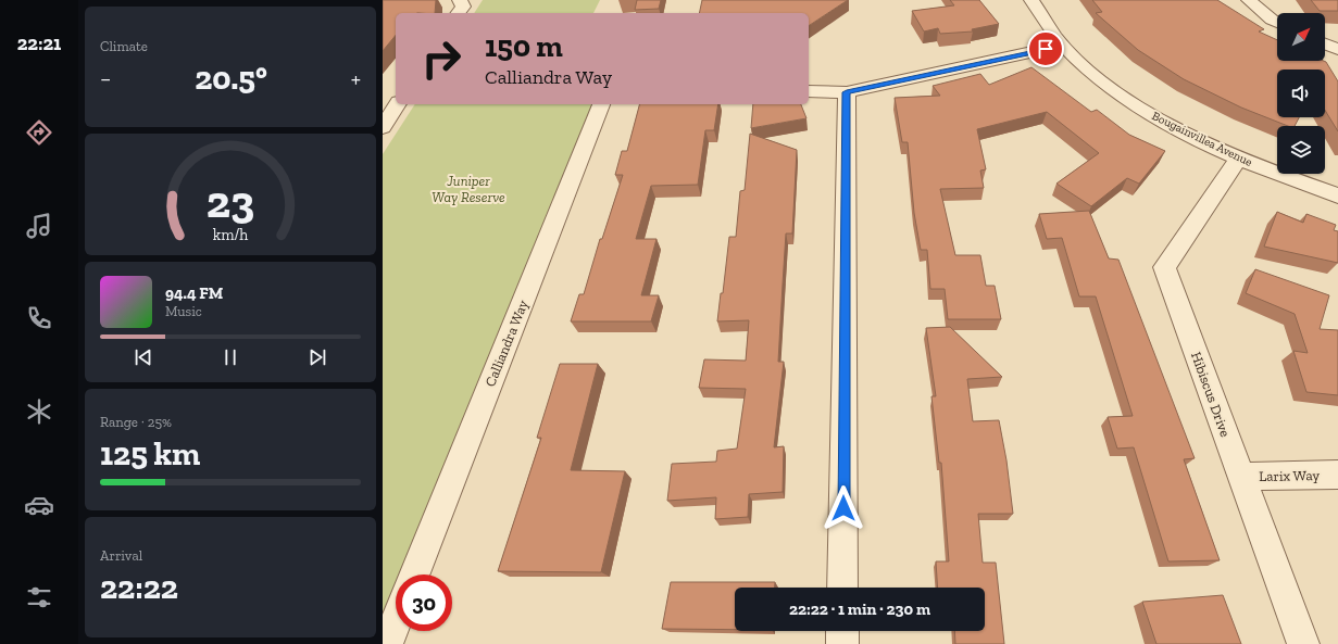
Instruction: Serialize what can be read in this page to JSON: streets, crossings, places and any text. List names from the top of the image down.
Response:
{
  "streets": {
    "street": [
      "Bougainvillea Avenue",
      "Calliandra Way",
      "Hibiscus Drive",
      "Larix Way"
    ]
  },
  "crossings": [
    ["Bougainvillea Avenue", "Hibiscus Drive"],
    ["Hibiscus Drive", "Larix Way"]
  ],
  "parks": ["Juniper Way Reserve"],
  "north": "top right",
  "page": {
    "tabs": "22:21",
    "tile": [
      "Climate",
      ["Range · 25%", "125 km"],
      ["Arrival", "22:22"]
    ],
    "turn": ["150 m", "Calliandra Way"],
    "heat": ["−", "20.5°", "+"],
    "song": ["94.4 FM", "Music"],
    "limit": "30",
    "trip": "22:22 · 1 min · 230 m",
    "gauge": ["23", "km/h"]
  }
}
